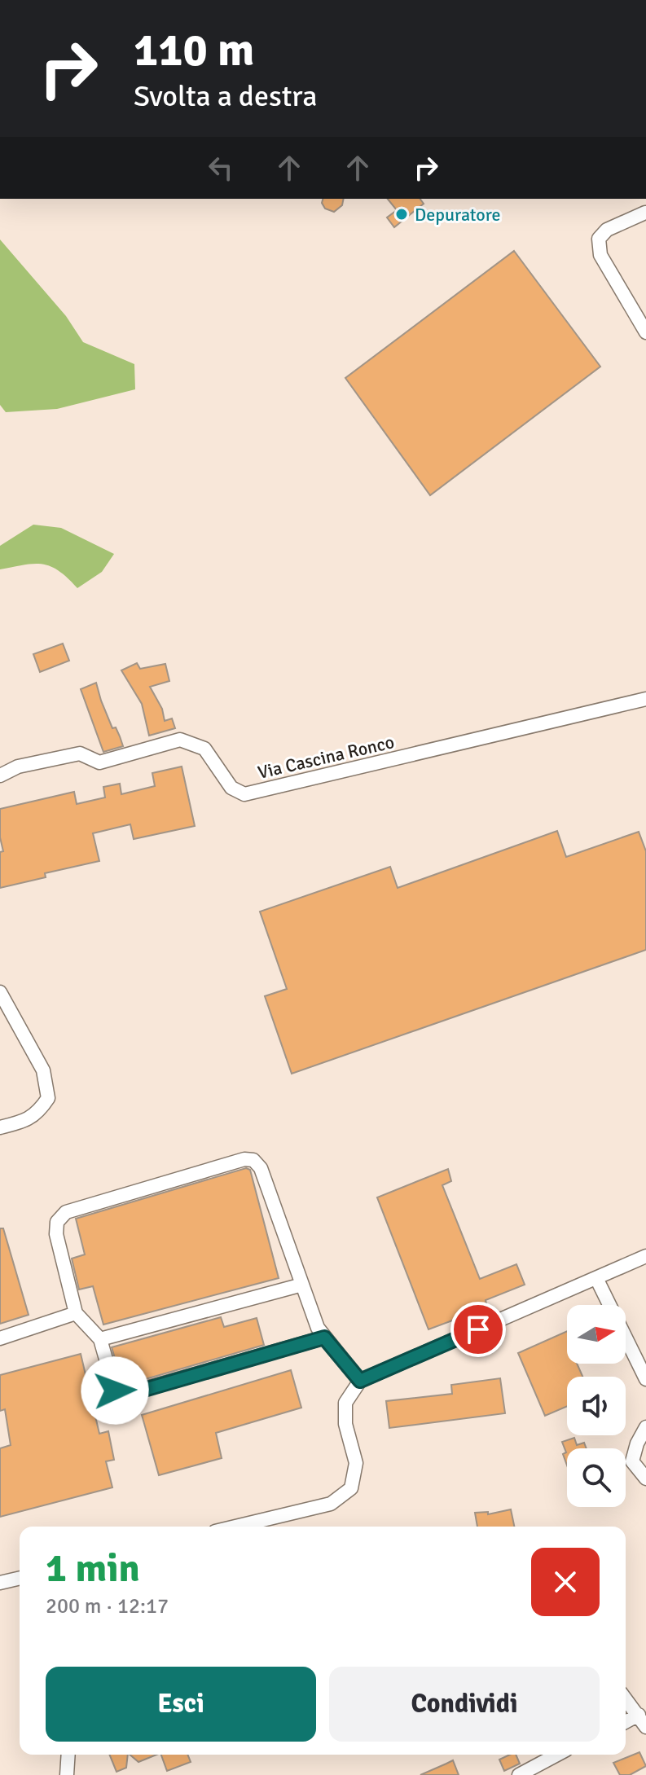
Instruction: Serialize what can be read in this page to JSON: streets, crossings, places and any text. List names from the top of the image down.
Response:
{
  "streets": {
    "street": ["Via Cascina Ronco"]
  },
  "places": ["Depuratore"],
  "north": "right",
  "page": {
    "turn": ["110 m", "Svolta a destra"],
    "heading": ["1 min", "200 m · 12:17"],
    "buttons": ["Esci", "Condividi"]
  }
}
